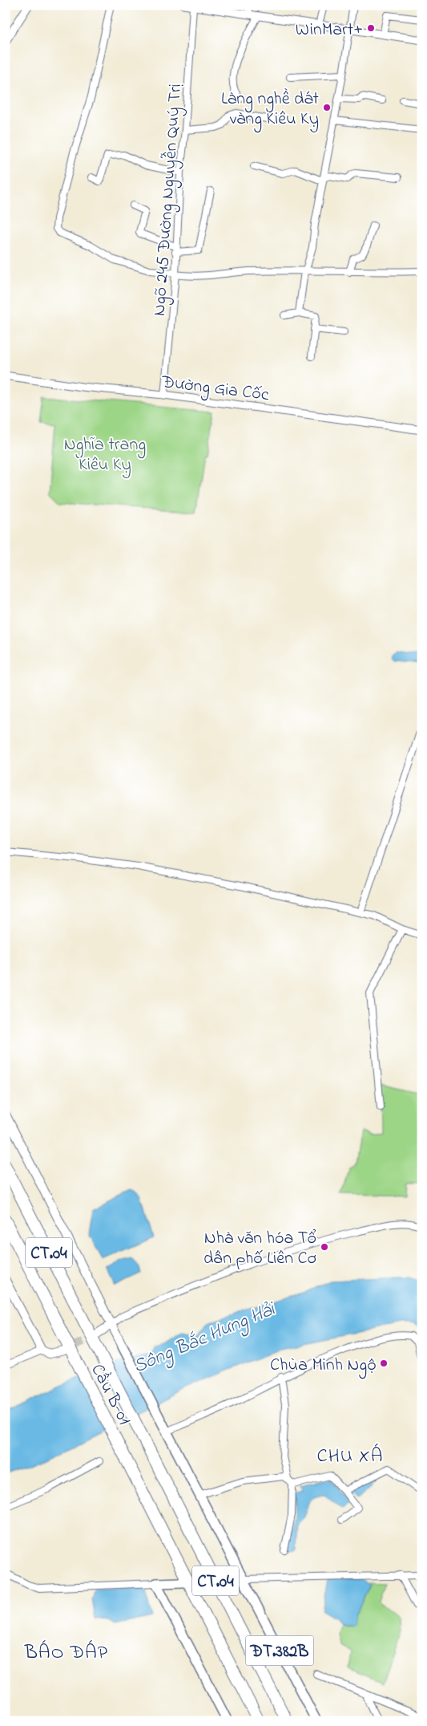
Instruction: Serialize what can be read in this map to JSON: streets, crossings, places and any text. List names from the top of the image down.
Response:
{
  "streets": {
    "highway": ["CT.04", "Cầu B-01"],
    "main road": ["ĐT.382B"],
    "street": ["Ngõ 245 Đường Nguyễn Quý Trị", "Đường Gia Cốc"]
  },
  "crossings": [
    ["Ngõ 245 Đường Nguyễn Quý Trị", "Đường Gia Cốc"],
    ["CT.04", "Cầu B-01"]
  ],
  "districts": ["CHU XÁ", "BÁO ĐÁP"],
  "water": ["Sông Bắc Hưng Hải"],
  "parks": ["Nghĩa trang Kiêu Kỵ"],
  "places": [
    "WinMart+",
    "Làng nghề dát vàng Kiêu Kỵ",
    "Nhà văn hóa Tổ dân phố Liên Cơ",
    "Chùa Minh Ngộ"
  ]
}
